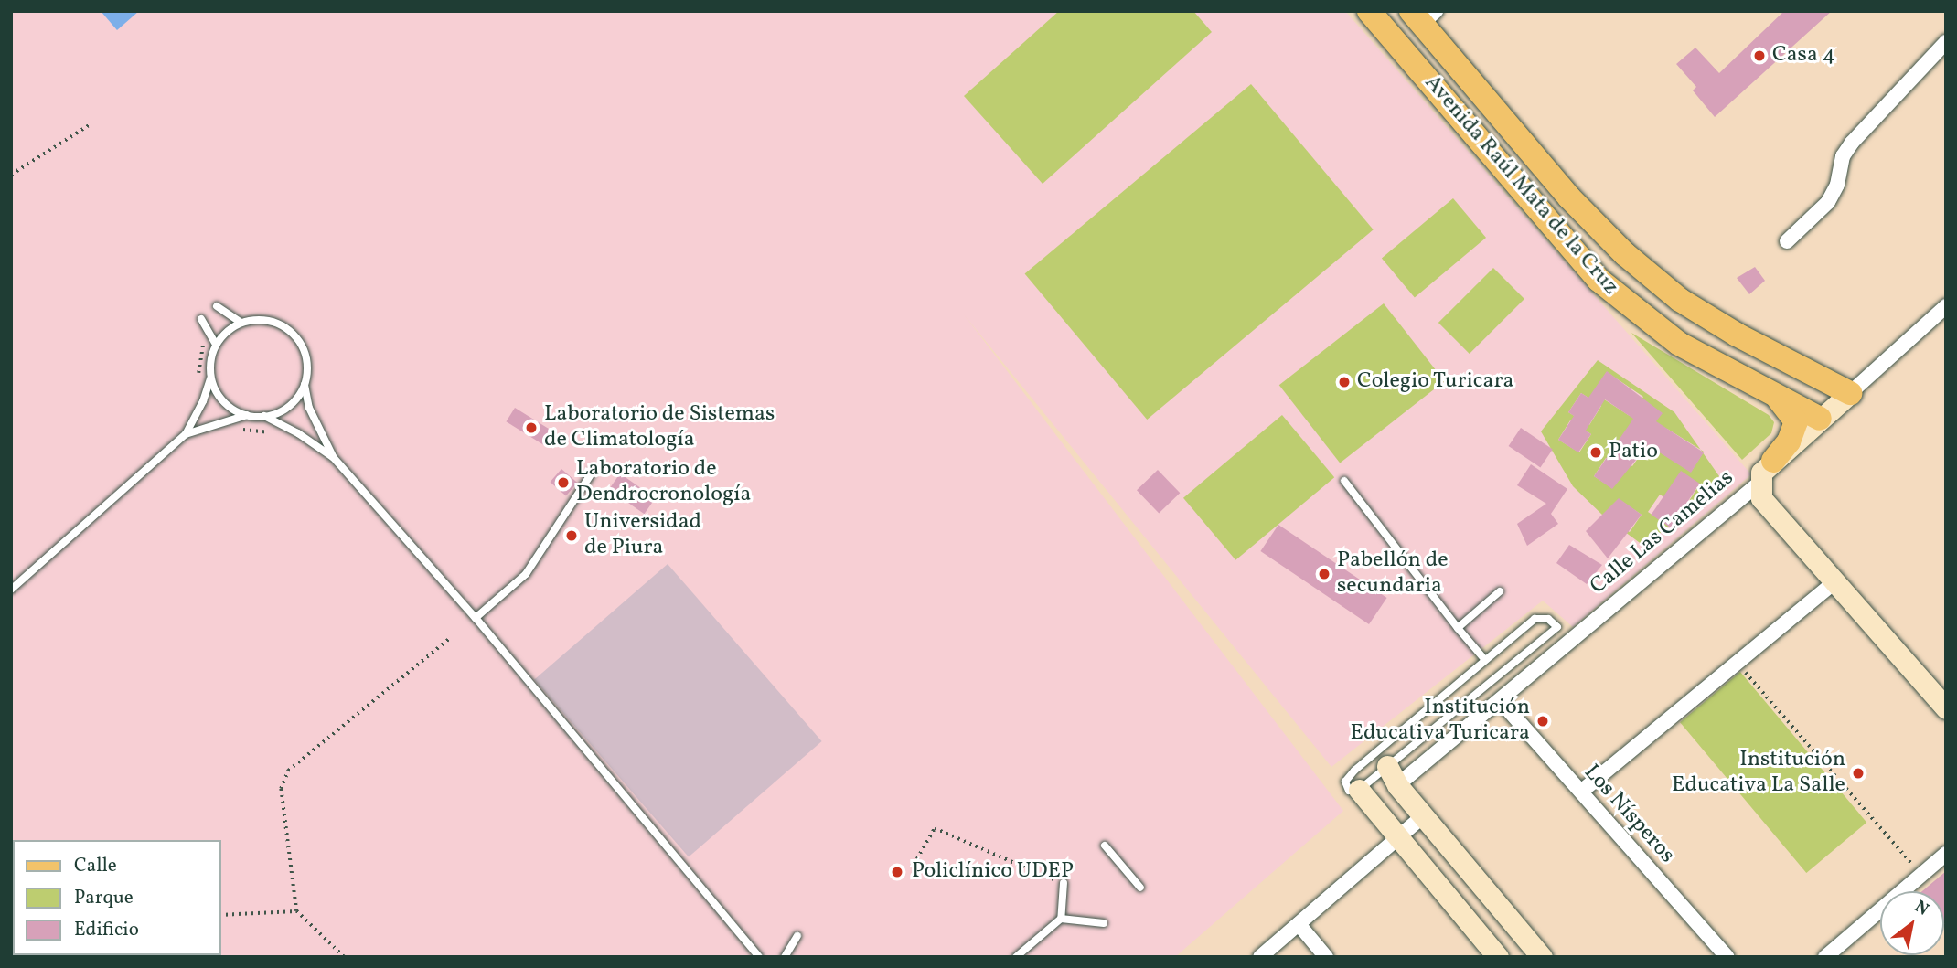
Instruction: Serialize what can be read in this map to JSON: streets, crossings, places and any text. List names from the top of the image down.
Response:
{
  "streets": {
    "main road": ["Avenida Raúl Mata de la Cruz"],
    "street": ["Calle Las Camelias", "Los Nísperos"]
  },
  "crossings": [
    ["Avenida Raúl Mata de la Cruz", "Calle Las Camelias"],
    ["Calle Las Camelias", "Los Nísperos"]
  ],
  "places": [
    "Casa 4",
    "Colegio Turicara",
    "Laboratorio de Sistemas de Climatología",
    "Patio",
    "Laboratorio de Dendrocronología",
    "Universidad de Piura",
    "Pabellón de secundaria",
    "Institución Educativa Turicara",
    "Institución Educativa La Salle",
    "Policlínico UDEP"
  ],
  "legend": ["Calle", "Parque", "Edificio"],
  "north": "top right"
}
